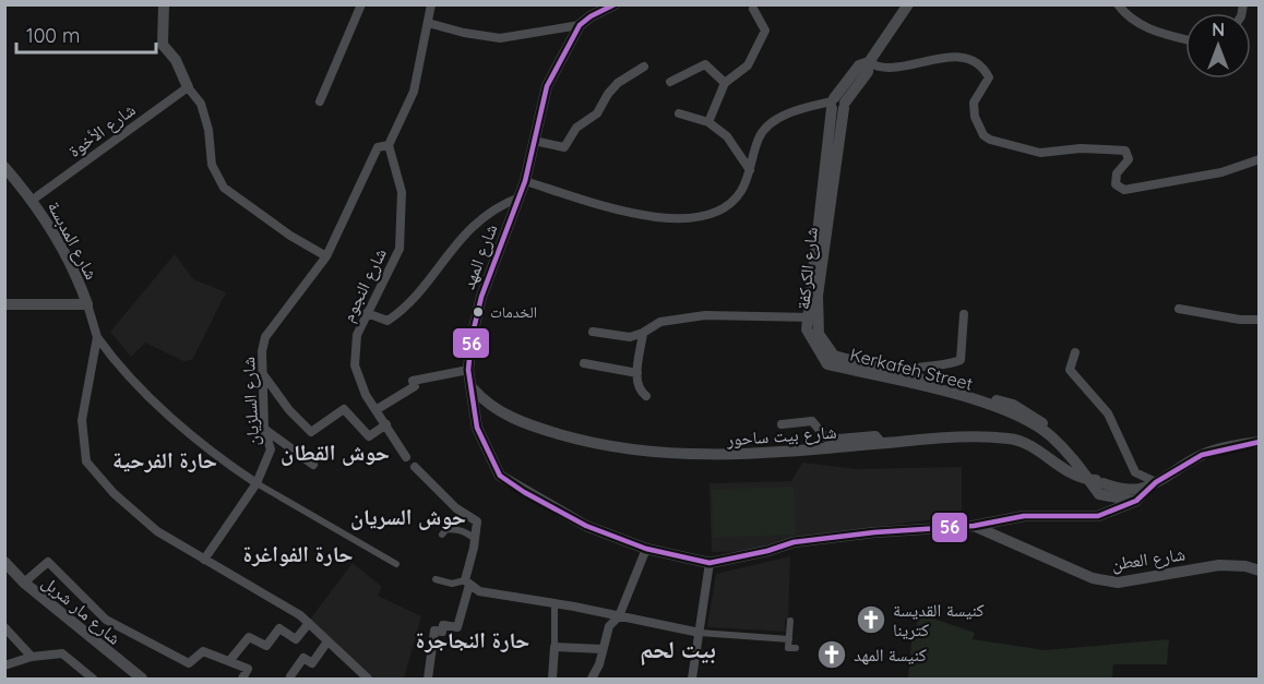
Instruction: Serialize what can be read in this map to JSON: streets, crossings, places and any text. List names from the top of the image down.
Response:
{
  "streets": {
    "street": [
      "شارع الأخوة",
      "شارع المدبسة",
      "شارع المهد",
      "شارع الكركفة",
      "شارع النجوم",
      "Kerkafeh Street",
      "شارع السلزيان",
      "شارع بيت ساحور",
      "شارع العطن",
      "شارع مار شربل"
    ]
  },
  "crossings": [
    ["شارع الأخوة", "شارع المدبسة"],
    ["شارع المهد", "شارع بيت ساحور"],
    ["شارع الكركفة", "Kerkafeh Street"],
    ["شارع الكركفة", "شارع بيت ساحور"],
    ["شارع النجوم", "شارع السلزيان"]
  ],
  "districts": [
    "حوش القطان",
    "حارة الفرحية",
    "حوش السريان",
    "حارة الفواغرة",
    "حارة النجاجرة",
    "بيت لحم"
  ],
  "places": {
    "other": ["الخدمات"],
    "church": ["كنيسة القديسة كترينا", "كنيسة المهد"]
  },
  "lines": ["transit line 56"],
  "scale_bar": "100 m",
  "north": "top"
}
